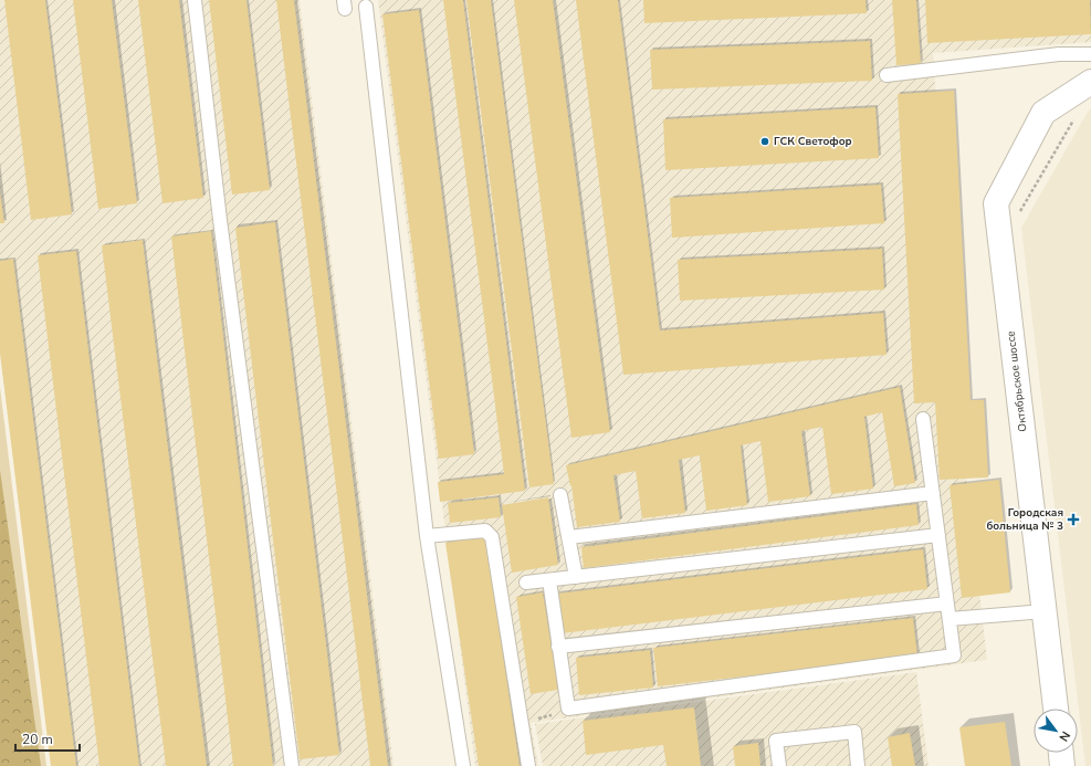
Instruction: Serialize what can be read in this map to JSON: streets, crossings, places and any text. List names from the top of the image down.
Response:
{
  "streets": {
    "street": ["Октябрьское шоссе"]
  },
  "places": {
    "other": ["ГСК Светофор"],
    "health": ["Городская больница № 3"]
  },
  "scale_bar": "20 m",
  "north": "bottom right"
}
